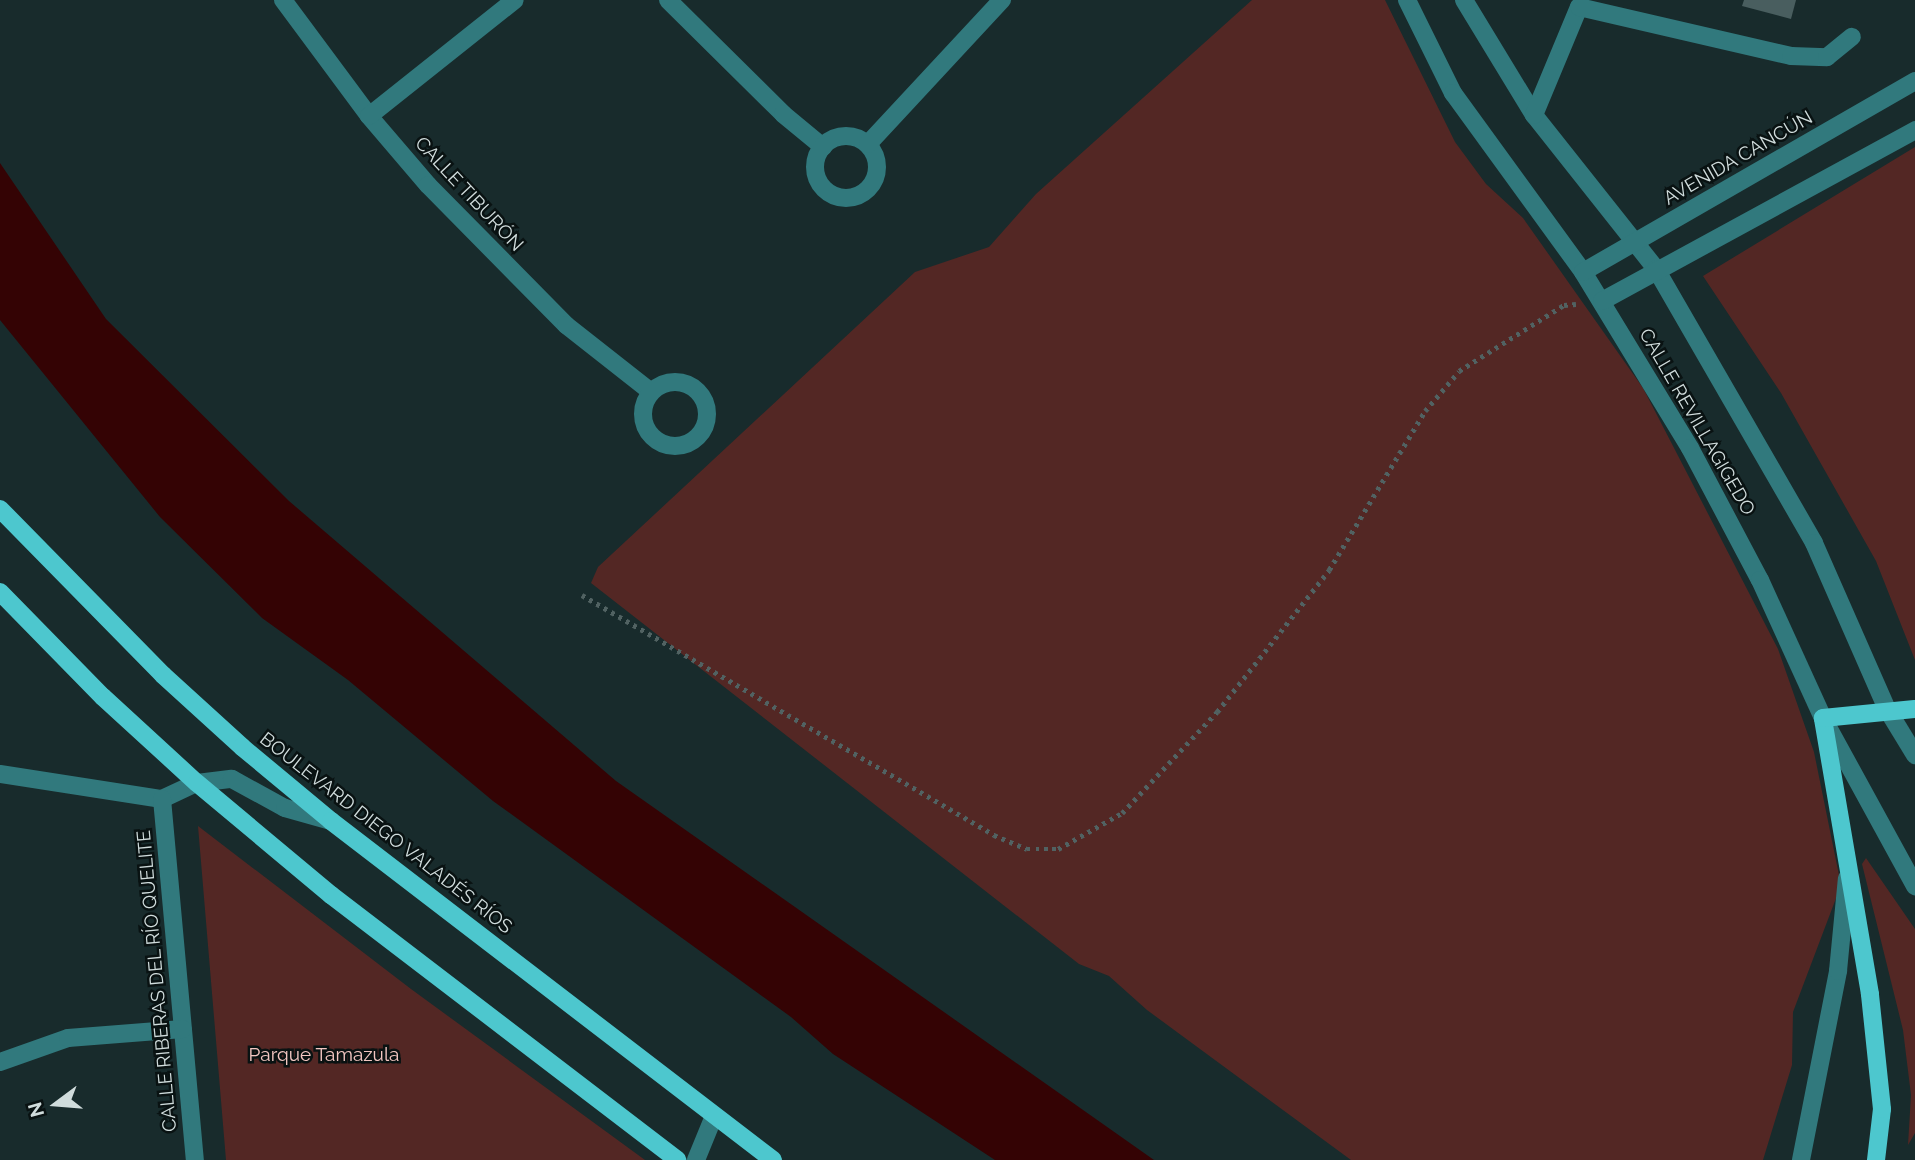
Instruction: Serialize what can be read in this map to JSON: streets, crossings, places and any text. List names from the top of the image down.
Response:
{
  "streets": {
    "main road": ["BOULEVARD DIEGO VALADÉS RÍOS"],
    "street": [
      "AVENIDA CANCÚN",
      "CALLE TIBURÓN",
      "CALLE REVILLAGIGEDO",
      "CALLE RIBERAS DEL RÍO QUELITE"
    ]
  },
  "crossings": [
    ["AVENIDA CANCÚN", "CALLE REVILLAGIGEDO"]
  ],
  "parks": ["Parque Tamazula"],
  "north": "left"
}
